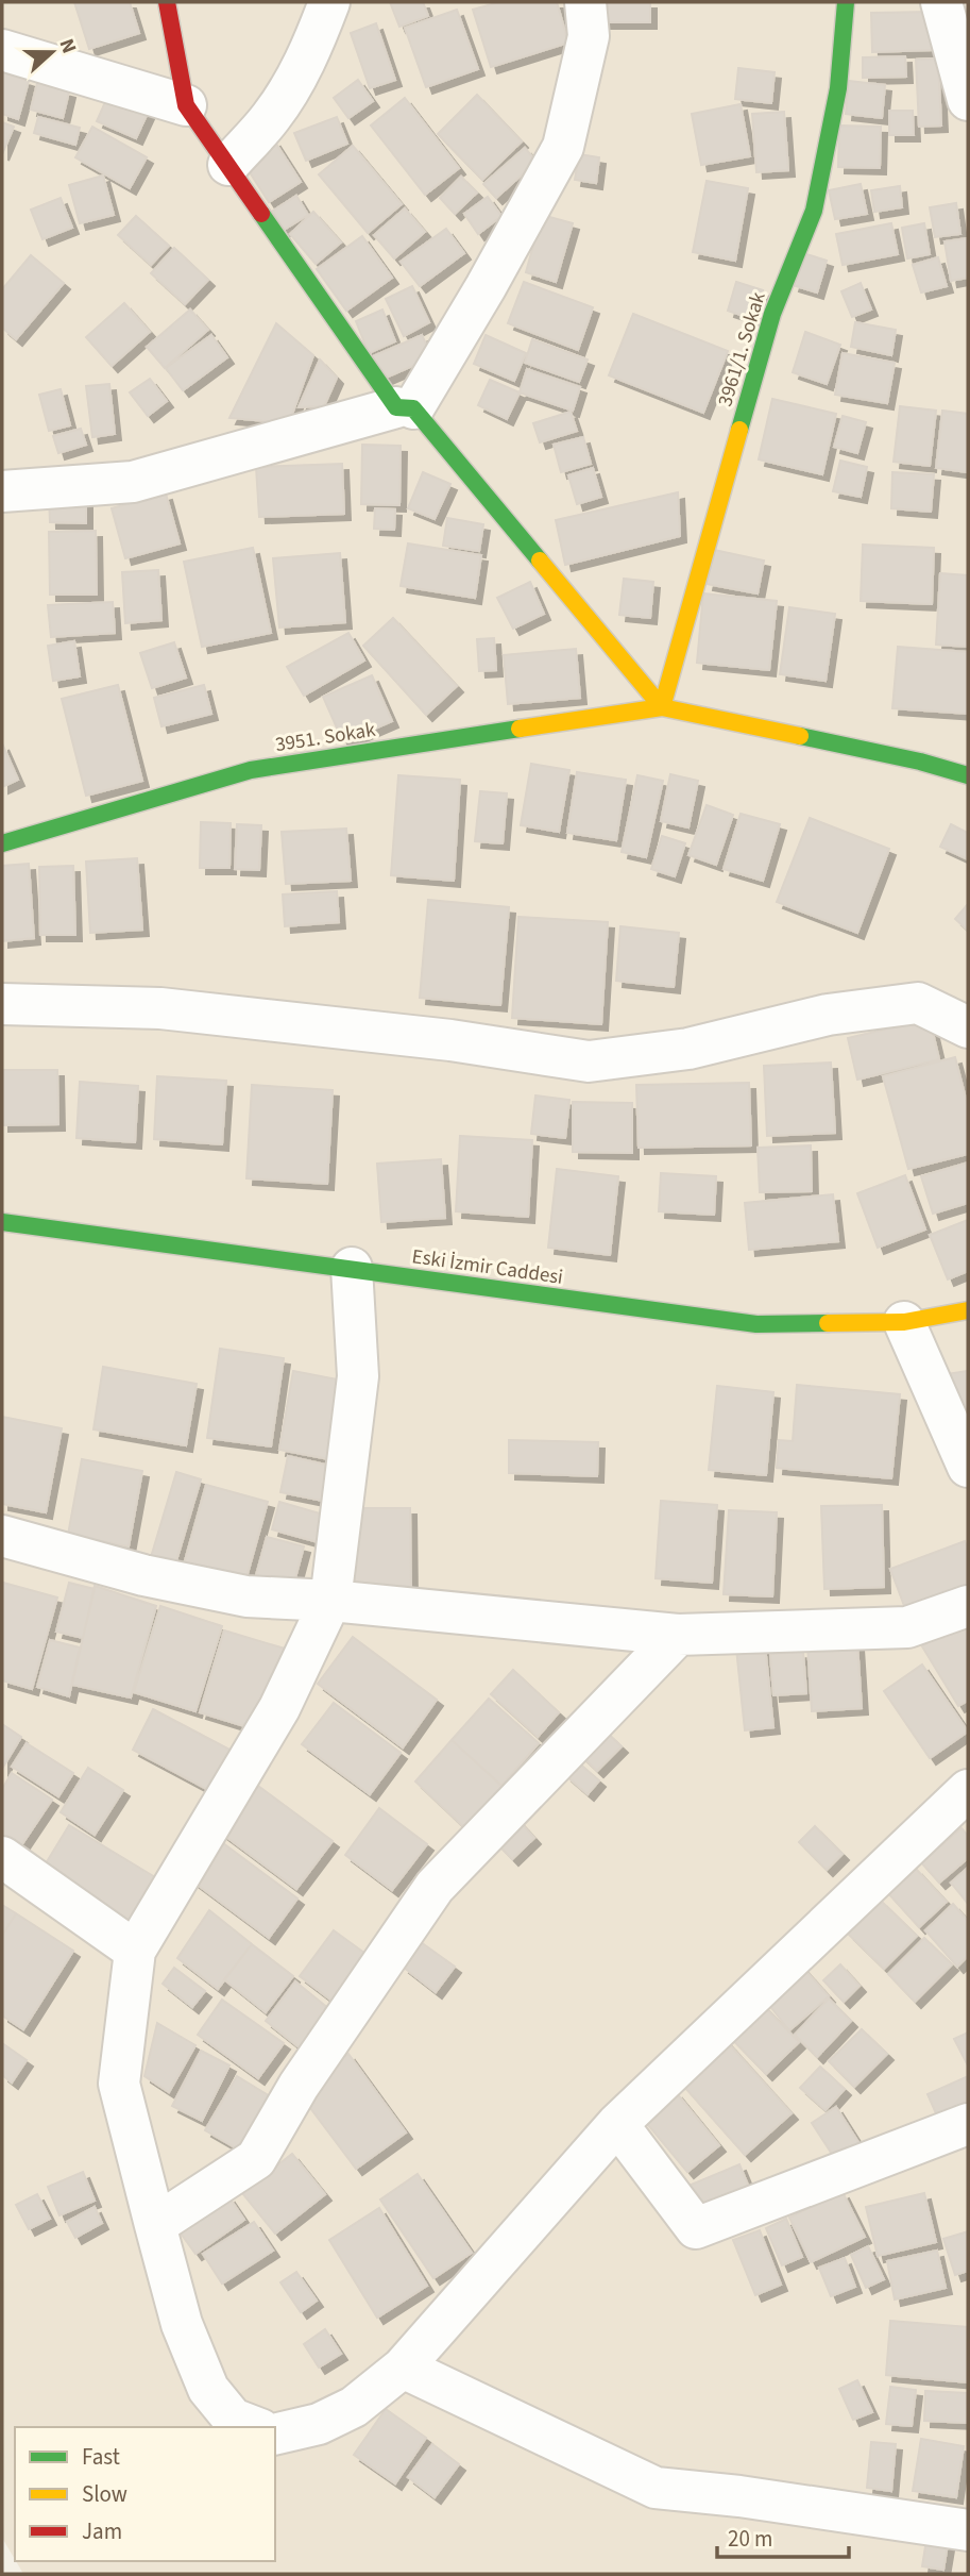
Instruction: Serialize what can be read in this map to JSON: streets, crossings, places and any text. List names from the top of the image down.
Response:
{
  "streets": {
    "street": ["3961/1. Sokak", "3951. Sokak", "Eski İzmir Caddesi"]
  },
  "crossings": [
    ["3961/1. Sokak", "3951. Sokak"]
  ],
  "legend": ["Fast", "Slow", "Jam"],
  "scale_bar": "20 m",
  "north": "right"
}
